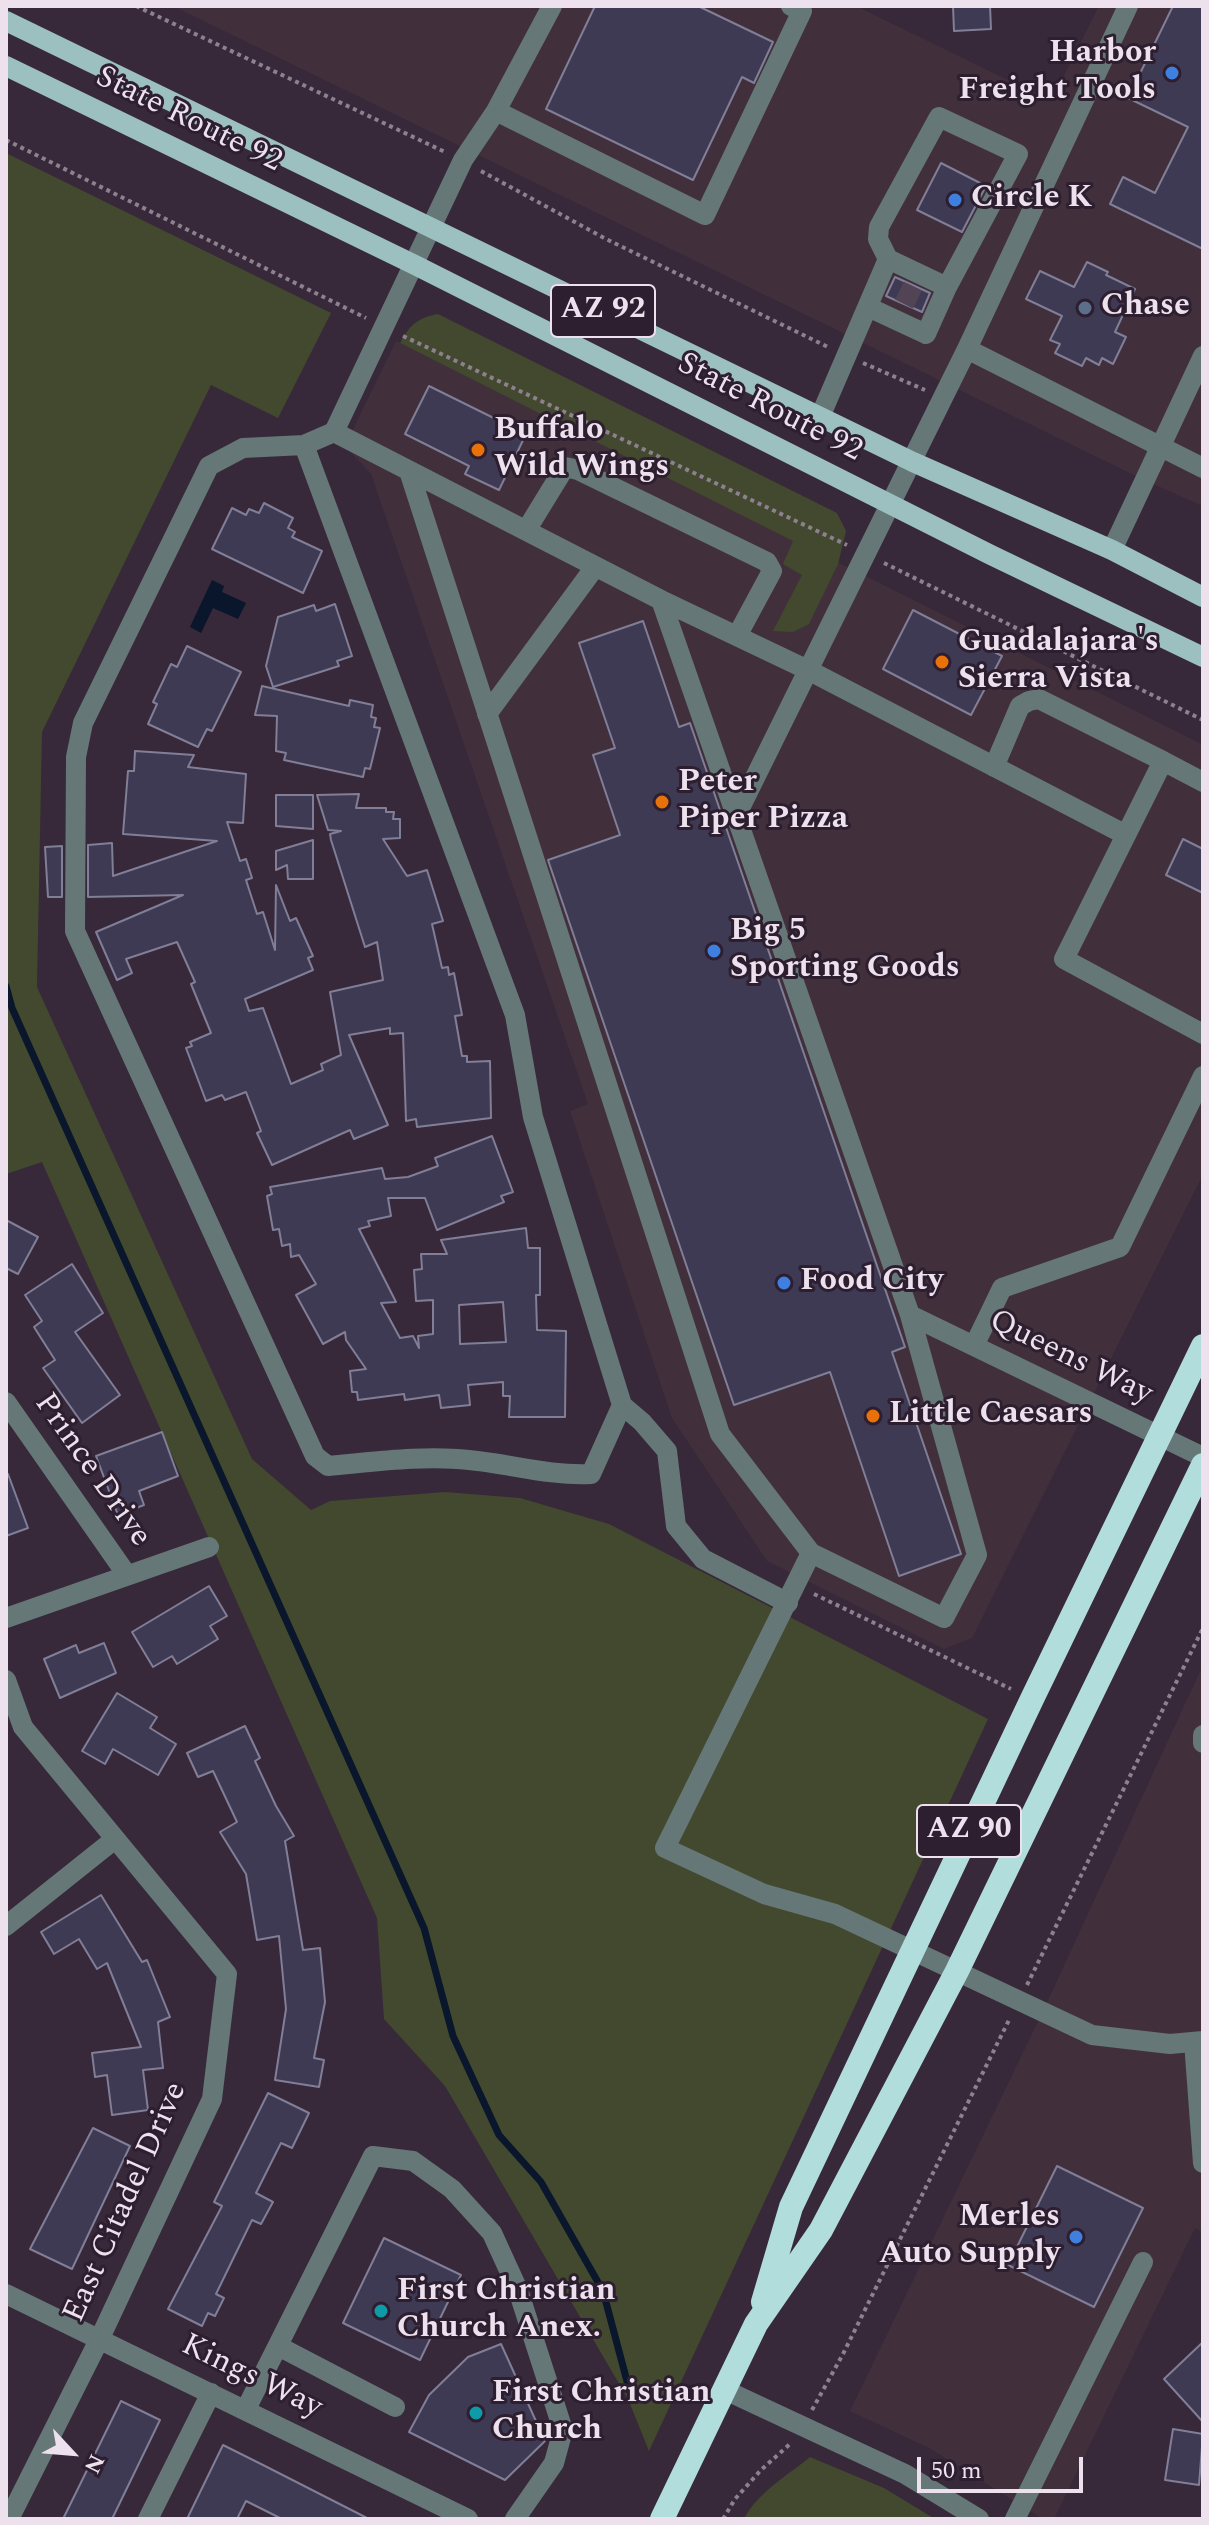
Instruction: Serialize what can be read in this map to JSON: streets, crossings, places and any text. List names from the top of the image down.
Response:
{
  "streets": {
    "highway": ["AZ 90"],
    "main road": ["State Route 92", "AZ 92"],
    "street": [
      "Queens Way",
      "Prince Drive",
      "East Citadel Drive",
      "Kings Way"
    ]
  },
  "crossings": [
    ["Queens Way", "AZ 90"],
    ["East Citadel Drive", "Kings Way"]
  ],
  "places": [
    "Harbor Freight Tools",
    "Circle K",
    "Chase",
    "Buffalo Wild Wings",
    "Guadalajara's Sierra Vista",
    "Peter Piper Pizza",
    "Big 5 Sporting Goods",
    "Food City",
    "Little Caesars",
    "Merles Auto Supply",
    "First Christian Church Anex.",
    "First Christian Church"
  ],
  "scale_bar": "50 m",
  "north": "bottom right"
}
